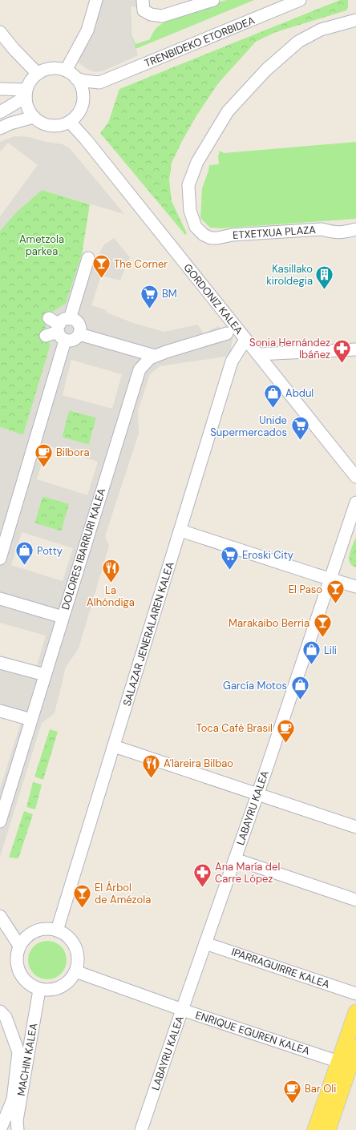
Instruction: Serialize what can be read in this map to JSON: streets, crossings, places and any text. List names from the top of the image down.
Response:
{
  "streets": {
    "street": [
      "TRENBIDEKO ETORBIDEA",
      "ETXETXUA PLAZA",
      "GORDONIZ KALEA",
      "DOLORES IBARRURI KALEA",
      "SALAZAR JENERALAREN KALEA",
      "LABAYRU KALEA",
      "IPARRAGUIRRE KALEA",
      "ENRIQUE EGUREN KALEA",
      "MACHIN KALEA"
    ]
  },
  "crossings": [
    ["GORDONIZ KALEA", "SALAZAR JENERALAREN KALEA"],
    ["SALAZAR JENERALAREN KALEA", "ENRIQUE EGUREN KALEA"],
    ["SALAZAR JENERALAREN KALEA", "MACHIN KALEA"],
    ["LABAYRU KALEA", "IPARRAGUIRRE KALEA"],
    ["LABAYRU KALEA", "ENRIQUE EGUREN KALEA"],
    ["ENRIQUE EGUREN KALEA", "MACHIN KALEA"]
  ],
  "parks": ["Ametzola parkea"],
  "places": {
    "bar": [
      "The Corner",
      "El Paso",
      "Marakaibo Berria",
      "El Árbol de Amézola"
    ],
    "building": ["Kasillako kiroldegia"],
    "supermarket": ["BM", "Unide Supermercados", "Eroski City"],
    "pharmacy": ["Sonia Hernández Ibáñez", "Ana María del Carre López"],
    "shop": [
      "Abdul",
      "Potty",
      "Lili",
      "García Motos"
    ],
    "cafe": ["Bilbora", "Toca Café Brasil", "Bar Oli"],
    "restaurant": ["La Alhóndiga", "A'lareira Bilbao"]
  }
}
